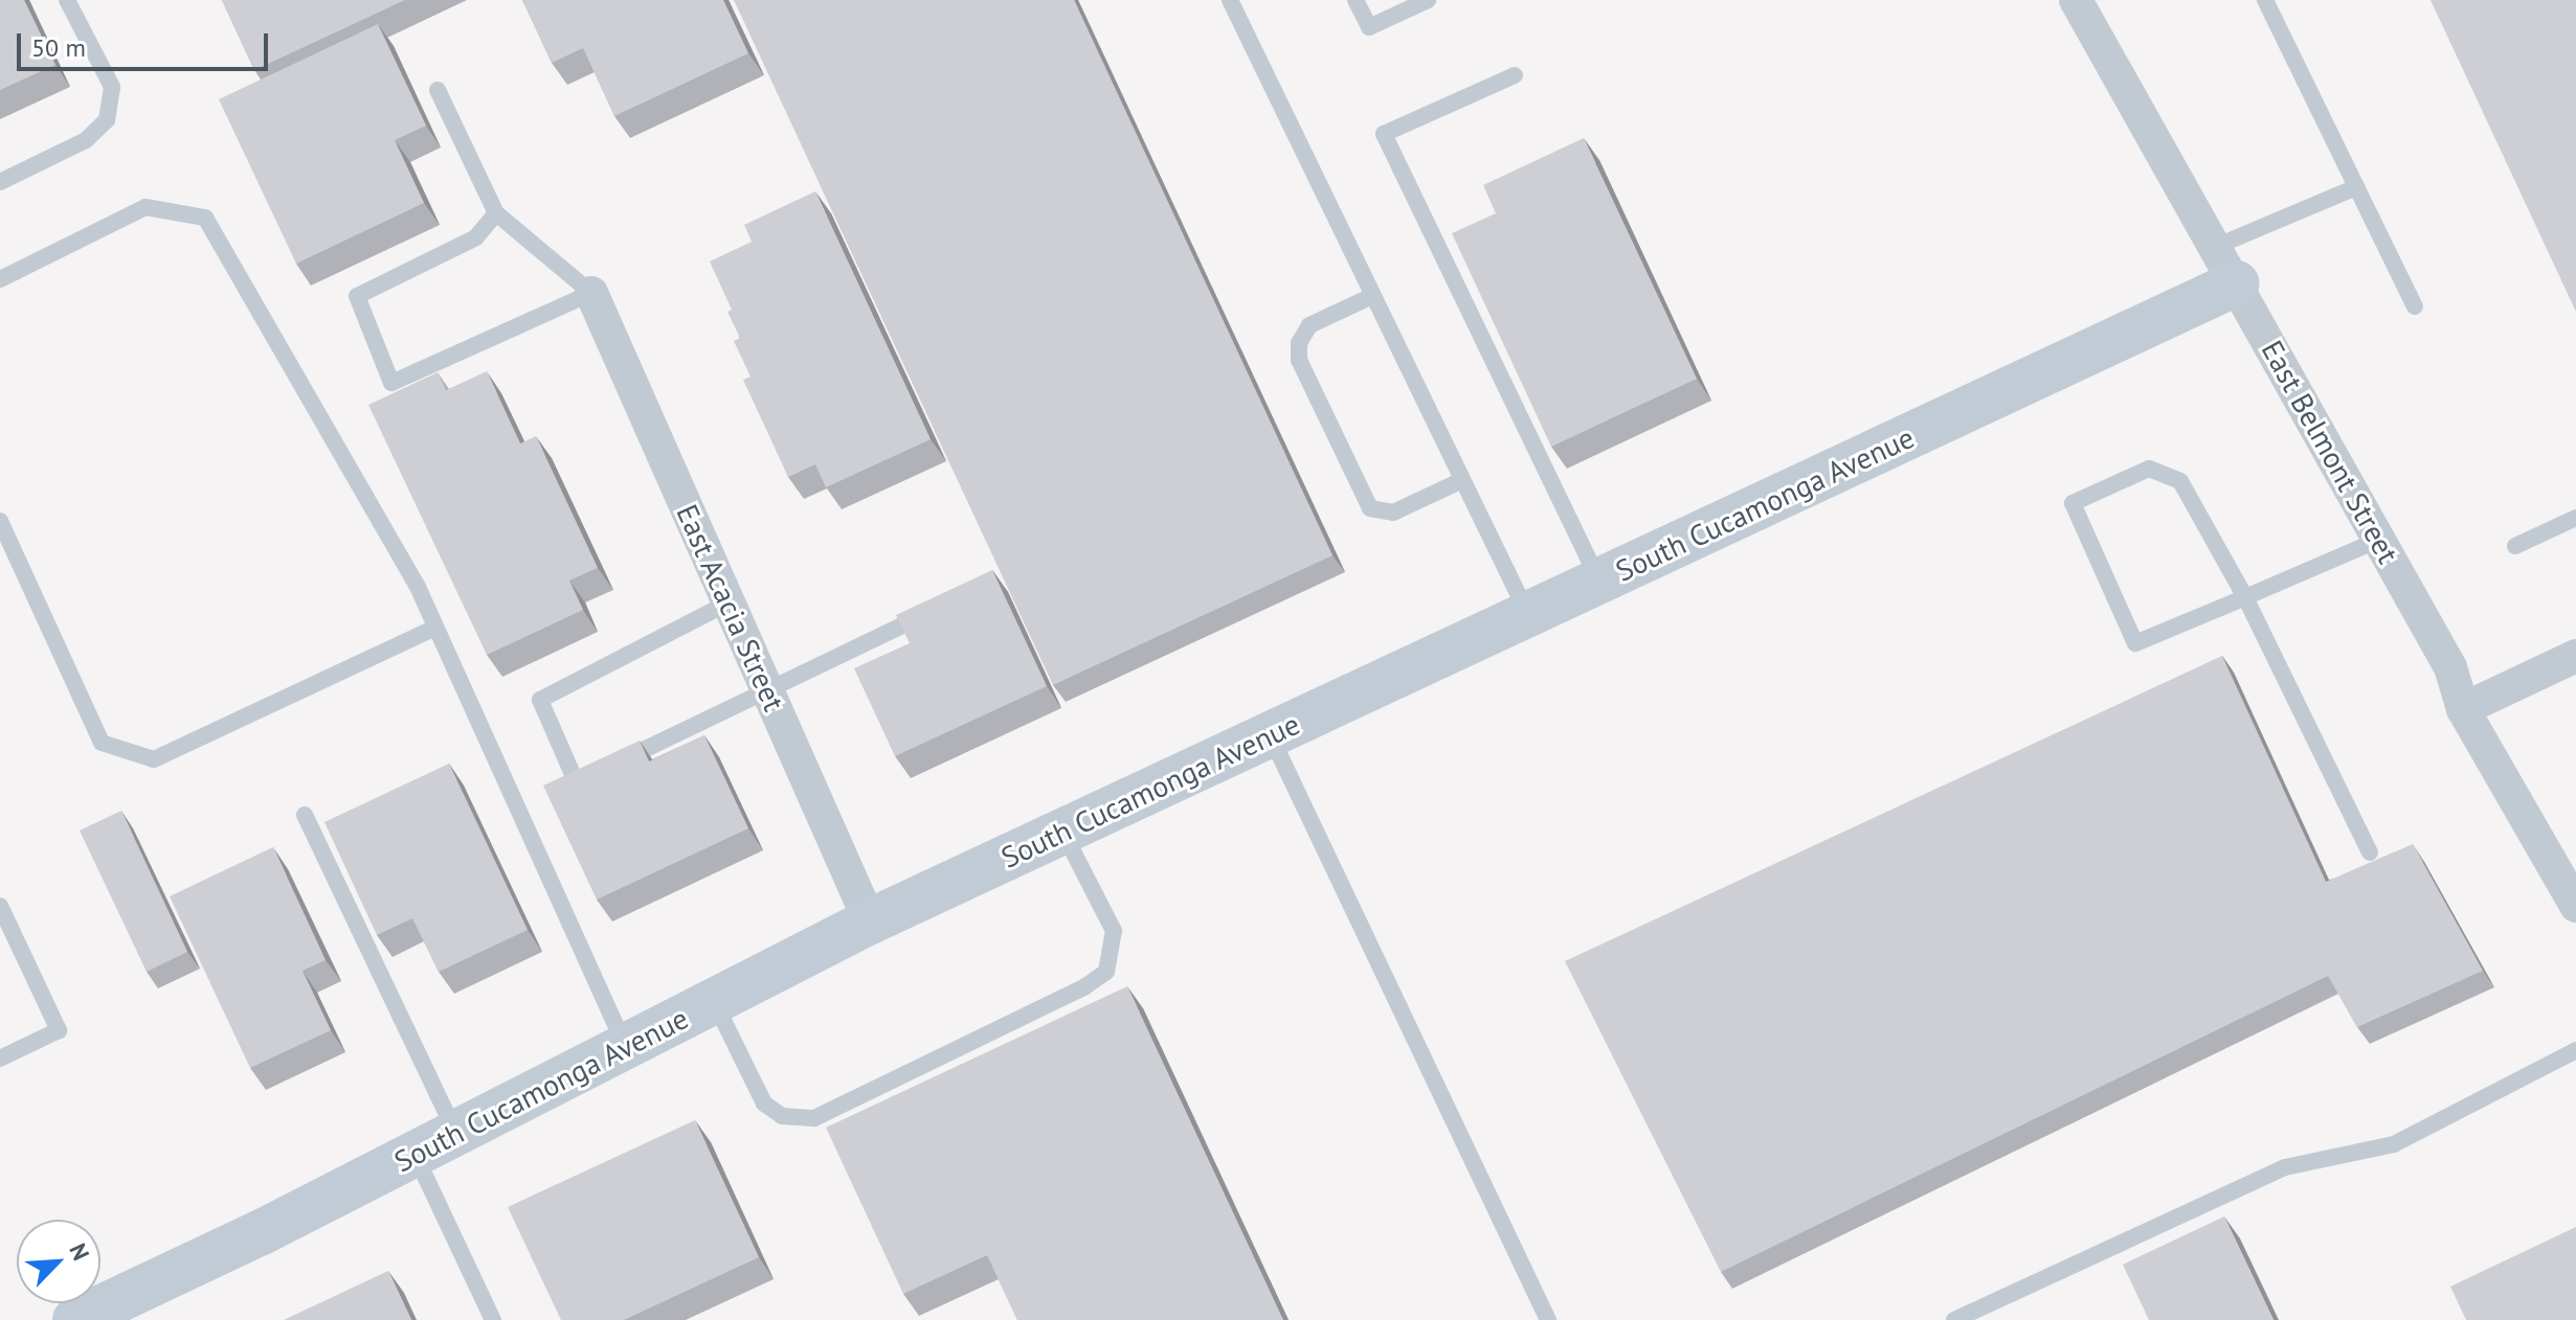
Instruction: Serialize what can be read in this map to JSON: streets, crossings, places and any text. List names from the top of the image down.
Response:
{
  "streets": {
    "street": ["East Belmont Street", "South Cucamonga Avenue", "East Acacia Street"]
  },
  "crossings": [
    ["East Belmont Street", "South Cucamonga Avenue"],
    ["South Cucamonga Avenue", "East Acacia Street"]
  ],
  "scale_bar": "50 m",
  "north": "top right"
}
